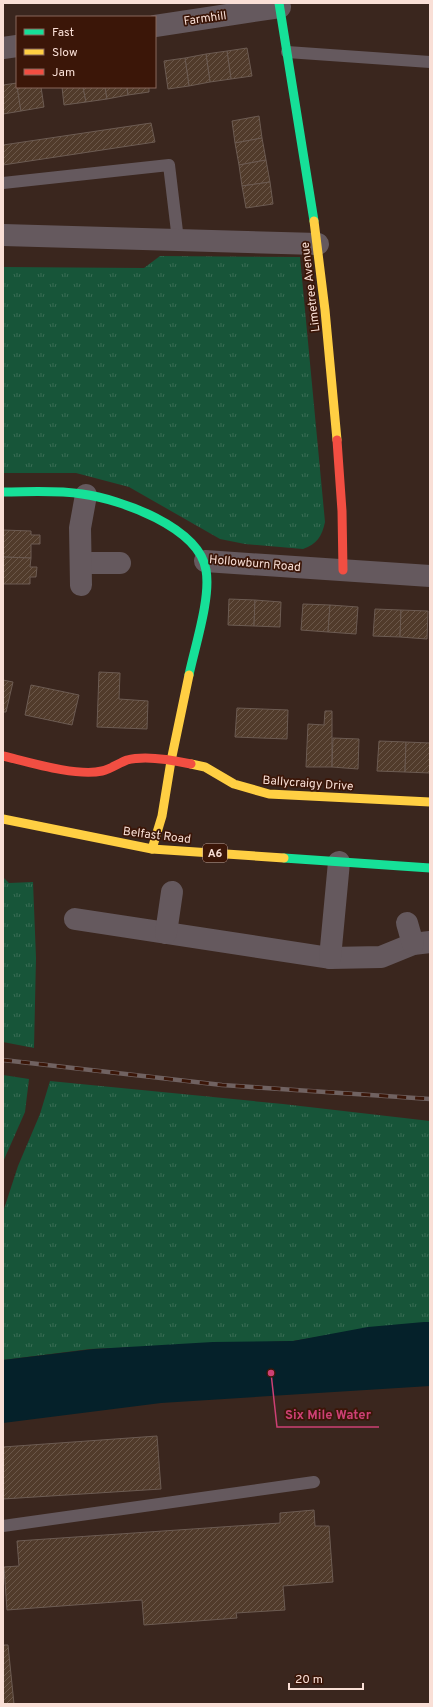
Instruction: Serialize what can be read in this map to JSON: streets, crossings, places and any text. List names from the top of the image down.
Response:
{
  "streets": {
    "street": [
      "Farmhill",
      "Limetree Avenue",
      "Hollowburn Road",
      "Ballycraigy Drive",
      "Belfast Road",
      "A6"
    ]
  },
  "crossings": [
    ["Farmhill", "Limetree Avenue"],
    ["Limetree Avenue", "Hollowburn Road"]
  ],
  "places": ["Six Mile Water"],
  "legend": ["Fast", "Slow", "Jam"],
  "scale_bar": "20 m"
}
